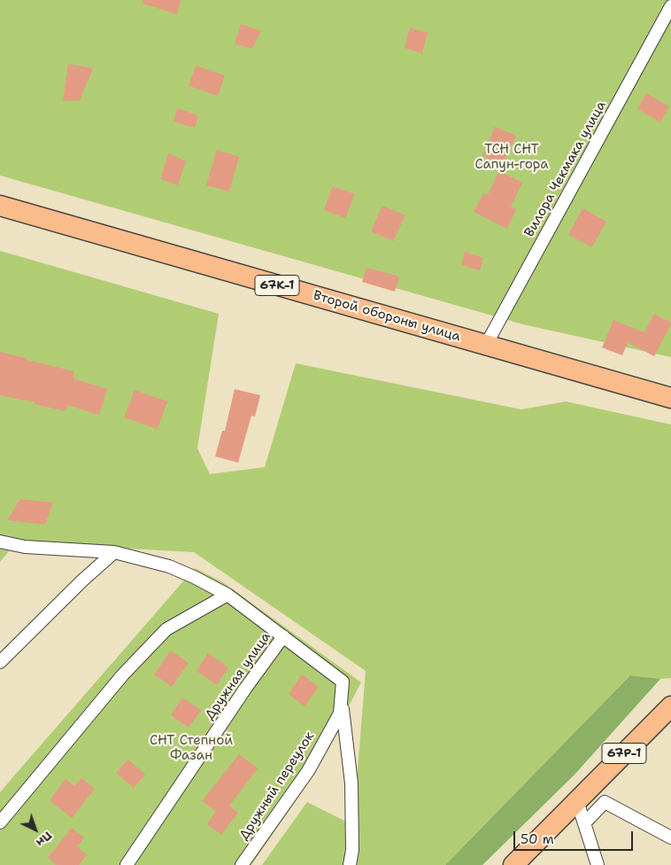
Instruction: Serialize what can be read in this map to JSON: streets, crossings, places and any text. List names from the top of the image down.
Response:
{
  "streets": {
    "main road": ["67К-1", "Второй обороны улица", "67Р-1"],
    "street": ["Вилора Чекмака улица", "Дружная улица", "Дружный переулок"]
  },
  "crossings": [
    ["Вилора Чекмака улица", "Второй обороны улица"],
    ["Дружная улица", "Дружный переулок"]
  ],
  "parks": ["ТСН СНТ Сапун-гора", "СНТ Степной Фазан"],
  "scale_bar": "50 m",
  "north": "bottom right"
}
